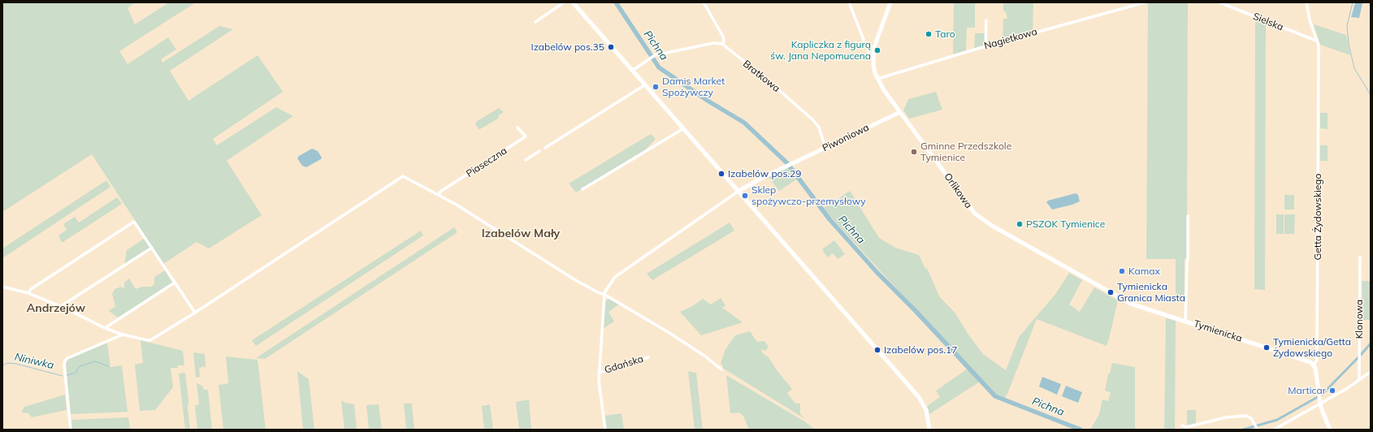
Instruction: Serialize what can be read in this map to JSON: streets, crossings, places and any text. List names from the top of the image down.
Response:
{
  "streets": {
    "street": [
      "Sielska",
      "Nagietkowa",
      "Bratkowa",
      "Piwoniowa",
      "Piaseczna",
      "Orlikowa",
      "Getta Żydowskiego",
      "Klonowa",
      "Tymienicka",
      "Gdańska"
    ]
  },
  "crossings": [
    ["Sielska", "Getta Żydowskiego"],
    ["Nagietkowa", "Orlikowa"],
    ["Bratkowa", "Piwoniowa"],
    ["Piwoniowa", "Orlikowa"],
    ["Orlikowa", "Tymienicka"],
    ["Getta Żydowskiego", "Tymienicka"]
  ],
  "districts": ["Izabelów Mały", "Andrzejów"],
  "water": ["Pichna", "Niniwka"],
  "places": [
    "Taro",
    "Izabelów pos.35",
    "Kapliczka z figurą św. Jana Nepomucena",
    "Damis Market Spożywczy",
    "Gminne Przedszkole Tymienice",
    "Izabelów pos.29",
    "Sklep spożywczo-przemysłowy",
    "PSZOK Tymienice",
    "Kamax",
    "Tymienicka Granica Miasta",
    "Tymienicka/Getta Żydowskiego",
    "Izabelów pos.17",
    "Marticar"
  ]
}
